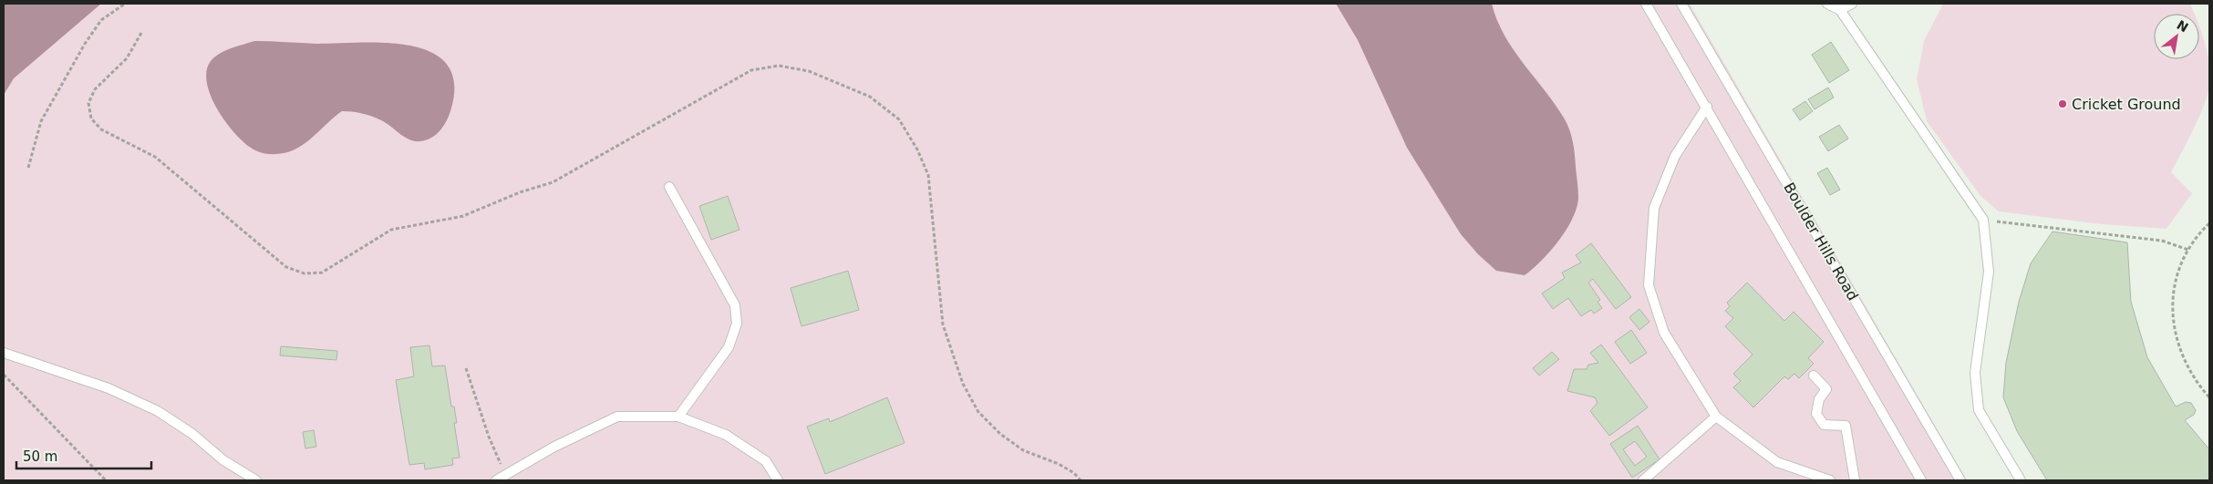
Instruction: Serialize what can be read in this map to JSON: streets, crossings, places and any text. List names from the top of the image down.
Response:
{
  "streets": {
    "lane": ["Boulder Hills Road"]
  },
  "places": ["Cricket Ground"],
  "scale_bar": "50 m",
  "north": "top right"
}
